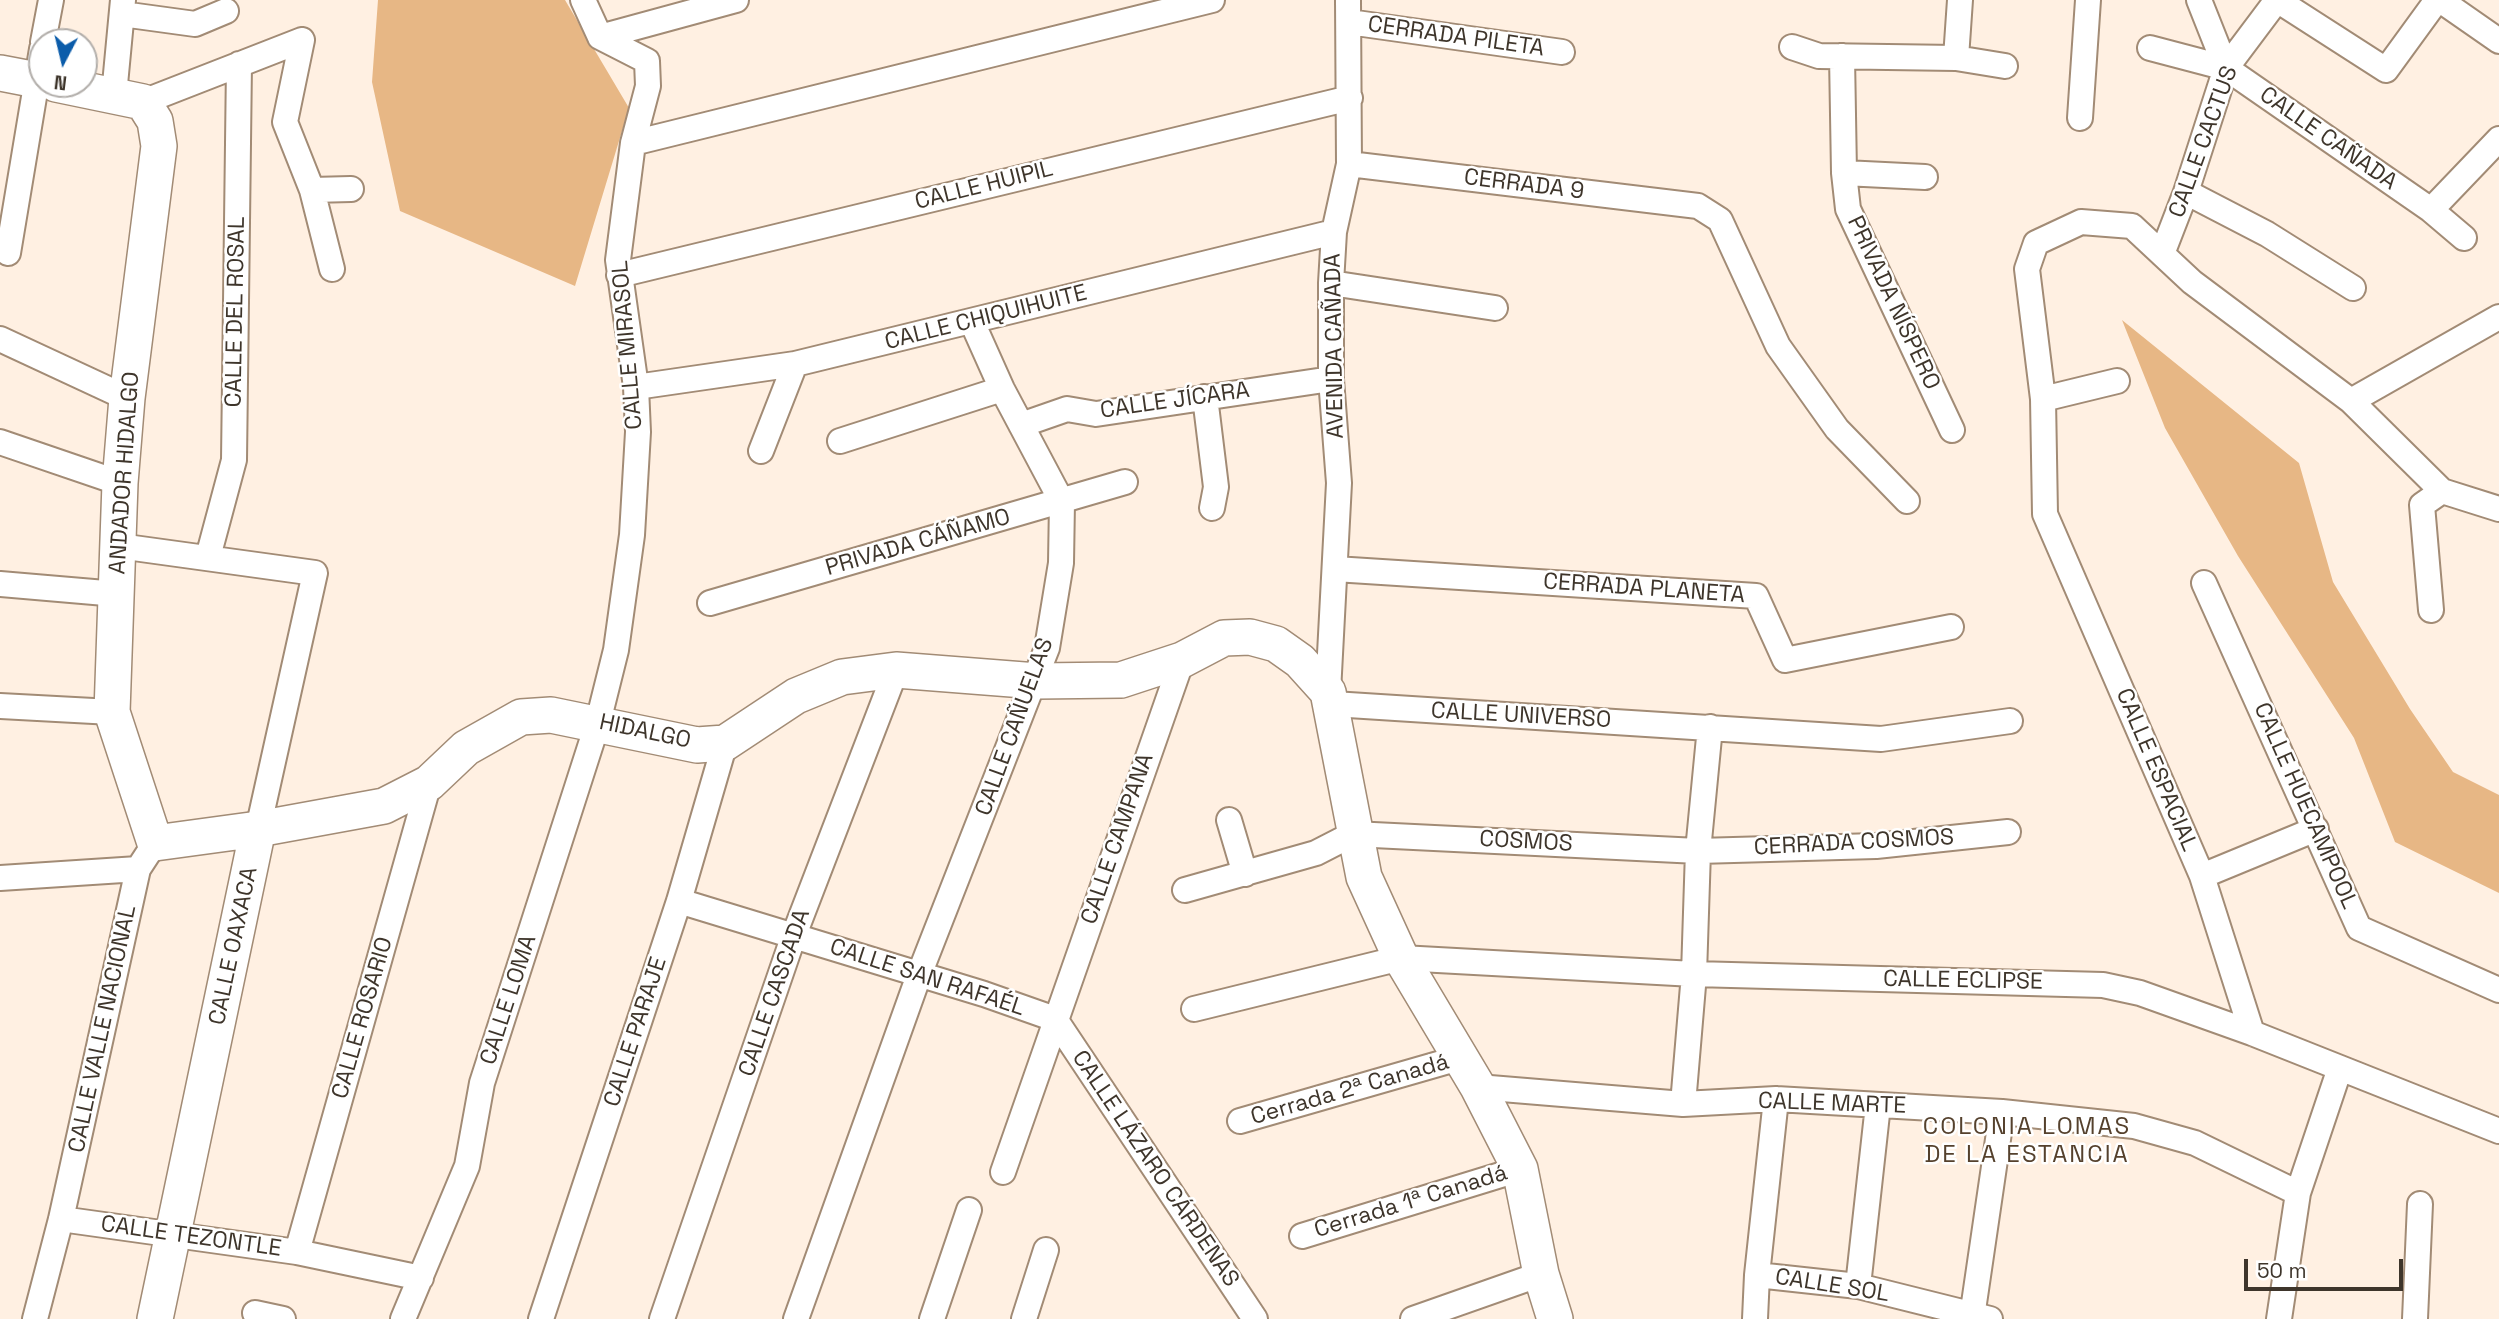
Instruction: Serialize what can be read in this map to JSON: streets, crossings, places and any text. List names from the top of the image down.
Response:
{
  "streets": {
    "street": [
      "CERRADA PILETA",
      "CALLE CAÑADA",
      "CALLE CACTUS",
      "CERRADA 9",
      "CALLE HUIPIL",
      "PRIVADA NÍSPERO",
      "CALLE DEL ROSAL",
      "CALLE CHIQUIHUITE",
      "CALLE MIRASOL",
      "AVENIDA CAÑADA",
      "CALLE JÍCARA",
      "ANDADOR HIDALGO",
      "PRIVADA CÁÑAMO",
      "CERRADA PLANETA",
      "CALLE UNIVERSO",
      "CALLE CAÑUELAS",
      "HIDALGO",
      "CALLE ESPACIAL",
      "CALLE HUECAMPOOL",
      "CALLE CAMPANA",
      "COSMOS",
      "CERRADA COSMOS",
      "CALLE OAXACA",
      "CALLE SAN RAFAÉL",
      "CALLE ECLIPSE",
      "CALLE CASCADA",
      "CALLE LOMA",
      "CALLE ROSARIO",
      "CALLE VALLE NACIONAL",
      "CALLE PARAJE",
      "Cerrada 2ª Canadá",
      "CALLE MARTE",
      "CALLE LÁZARO CÁRDENAS",
      "Cerrada 1ª Canadá",
      "CALLE TEZONTLE",
      "CALLE SOL"
    ]
  },
  "crossings": [
    ["CERRADA PILETA", "AVENIDA CAÑADA"],
    ["CALLE CAÑADA", "CALLE CACTUS"],
    ["CERRADA 9", "AVENIDA CAÑADA"],
    ["CALLE HUIPIL", "CALLE MIRASOL"],
    ["CALLE HUIPIL", "AVENIDA CAÑADA"],
    ["CALLE DEL ROSAL", "CALLE OAXACA"],
    ["CALLE CHIQUIHUITE", "CALLE MIRASOL"],
    ["CALLE CHIQUIHUITE", "AVENIDA CAÑADA"],
    ["CALLE CHIQUIHUITE", "CALLE CAÑUELAS"],
    ["CALLE MIRASOL", "HIDALGO"],
    ["CALLE MIRASOL", "CALLE LOMA"],
    ["AVENIDA CAÑADA", "CALLE JÍCARA"],
    ["AVENIDA CAÑADA", "CERRADA PLANETA"],
    ["AVENIDA CAÑADA", "CALLE UNIVERSO"],
    ["CALLE JÍCARA", "CALLE CAÑUELAS"],
    ["ANDADOR HIDALGO", "HIDALGO"],
    ["ANDADOR HIDALGO", "CALLE VALLE NACIONAL"],
    ["PRIVADA CÁÑAMO", "CALLE CAÑUELAS"],
    ["CALLE CAÑUELAS", "CALLE SAN RAFAÉL"],
    ["HIDALGO", "CALLE OAXACA"],
    ["HIDALGO", "CALLE LOMA"],
    ["HIDALGO", "CALLE ROSARIO"],
    ["HIDALGO", "CALLE VALLE NACIONAL"],
    ["HIDALGO", "CALLE PARAJE"],
    ["CALLE ESPACIAL", "CALLE ECLIPSE"],
    ["CALLE CAMPANA", "CALLE SAN RAFAÉL"],
    ["CALLE CAMPANA", "CALLE LÁZARO CÁRDENAS"],
    ["COSMOS", "CERRADA COSMOS"],
    ["CALLE OAXACA", "CALLE TEZONTLE"],
    ["CALLE SAN RAFAÉL", "CALLE CASCADA"],
    ["CALLE SAN RAFAÉL", "CALLE PARAJE"],
    ["CALLE SAN RAFAÉL", "CALLE LÁZARO CÁRDENAS"],
    ["CALLE LOMA", "CALLE TEZONTLE"],
    ["CALLE ROSARIO", "CALLE TEZONTLE"],
    ["CALLE VALLE NACIONAL", "CALLE TEZONTLE"]
  ],
  "districts": ["COLONIA LOMAS DE LA ESTANCIA"],
  "scale_bar": "50 m",
  "north": "bottom"
}
